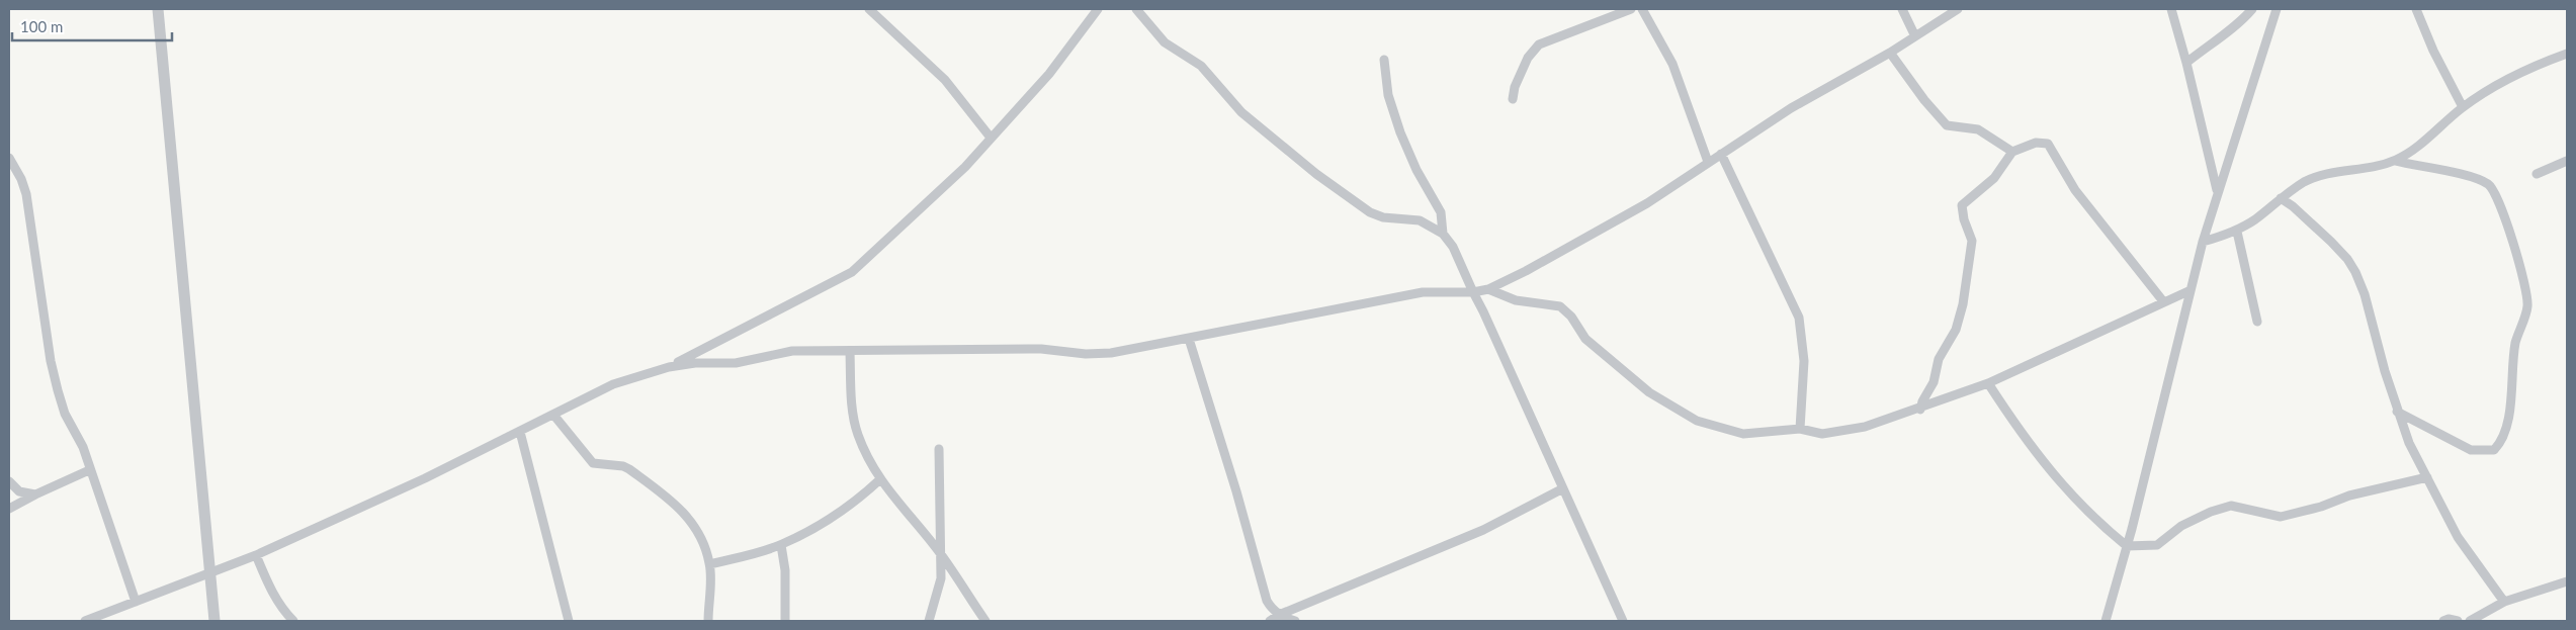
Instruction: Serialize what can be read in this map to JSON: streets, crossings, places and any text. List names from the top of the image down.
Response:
{
  "scale_bar": "100 m"
}
